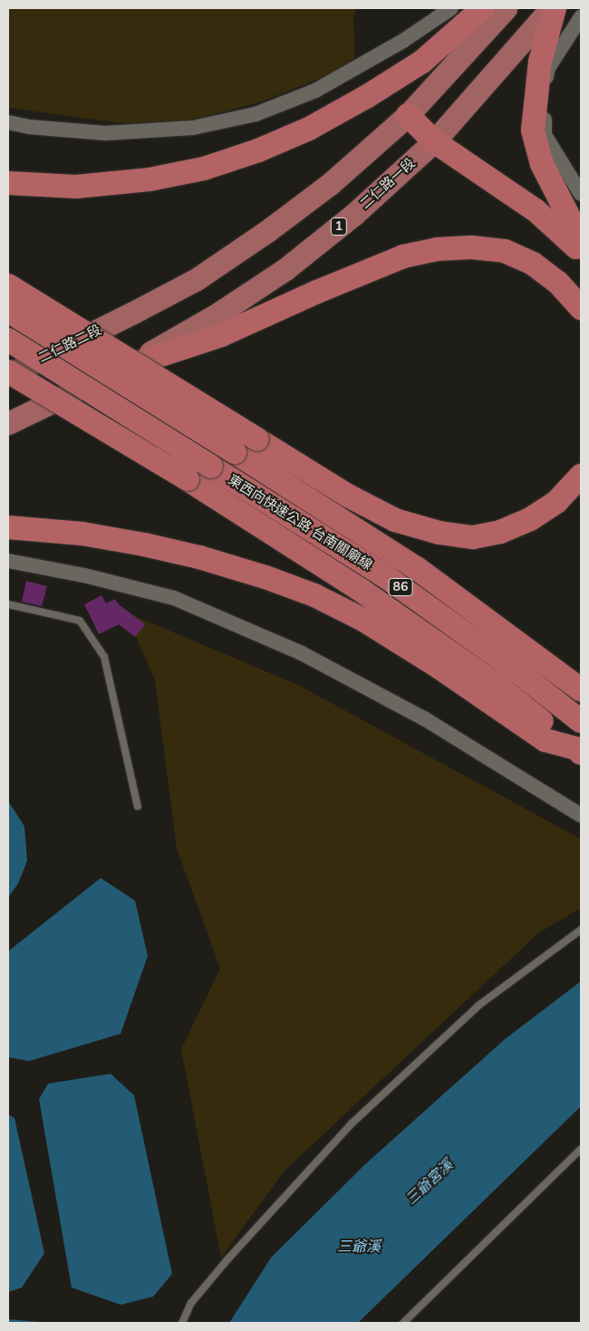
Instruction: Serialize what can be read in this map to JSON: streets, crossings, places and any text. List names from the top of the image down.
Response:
{
  "streets": {
    "highway": ["東西向快速公路 台南關廟線", "86"],
    "main road": ["二仁路一段", "1", "二仁路二段"]
  },
  "crossings": [
    ["二仁路一段", "1"]
  ],
  "water": ["三爺宮溪", "三爺溪"]
}
